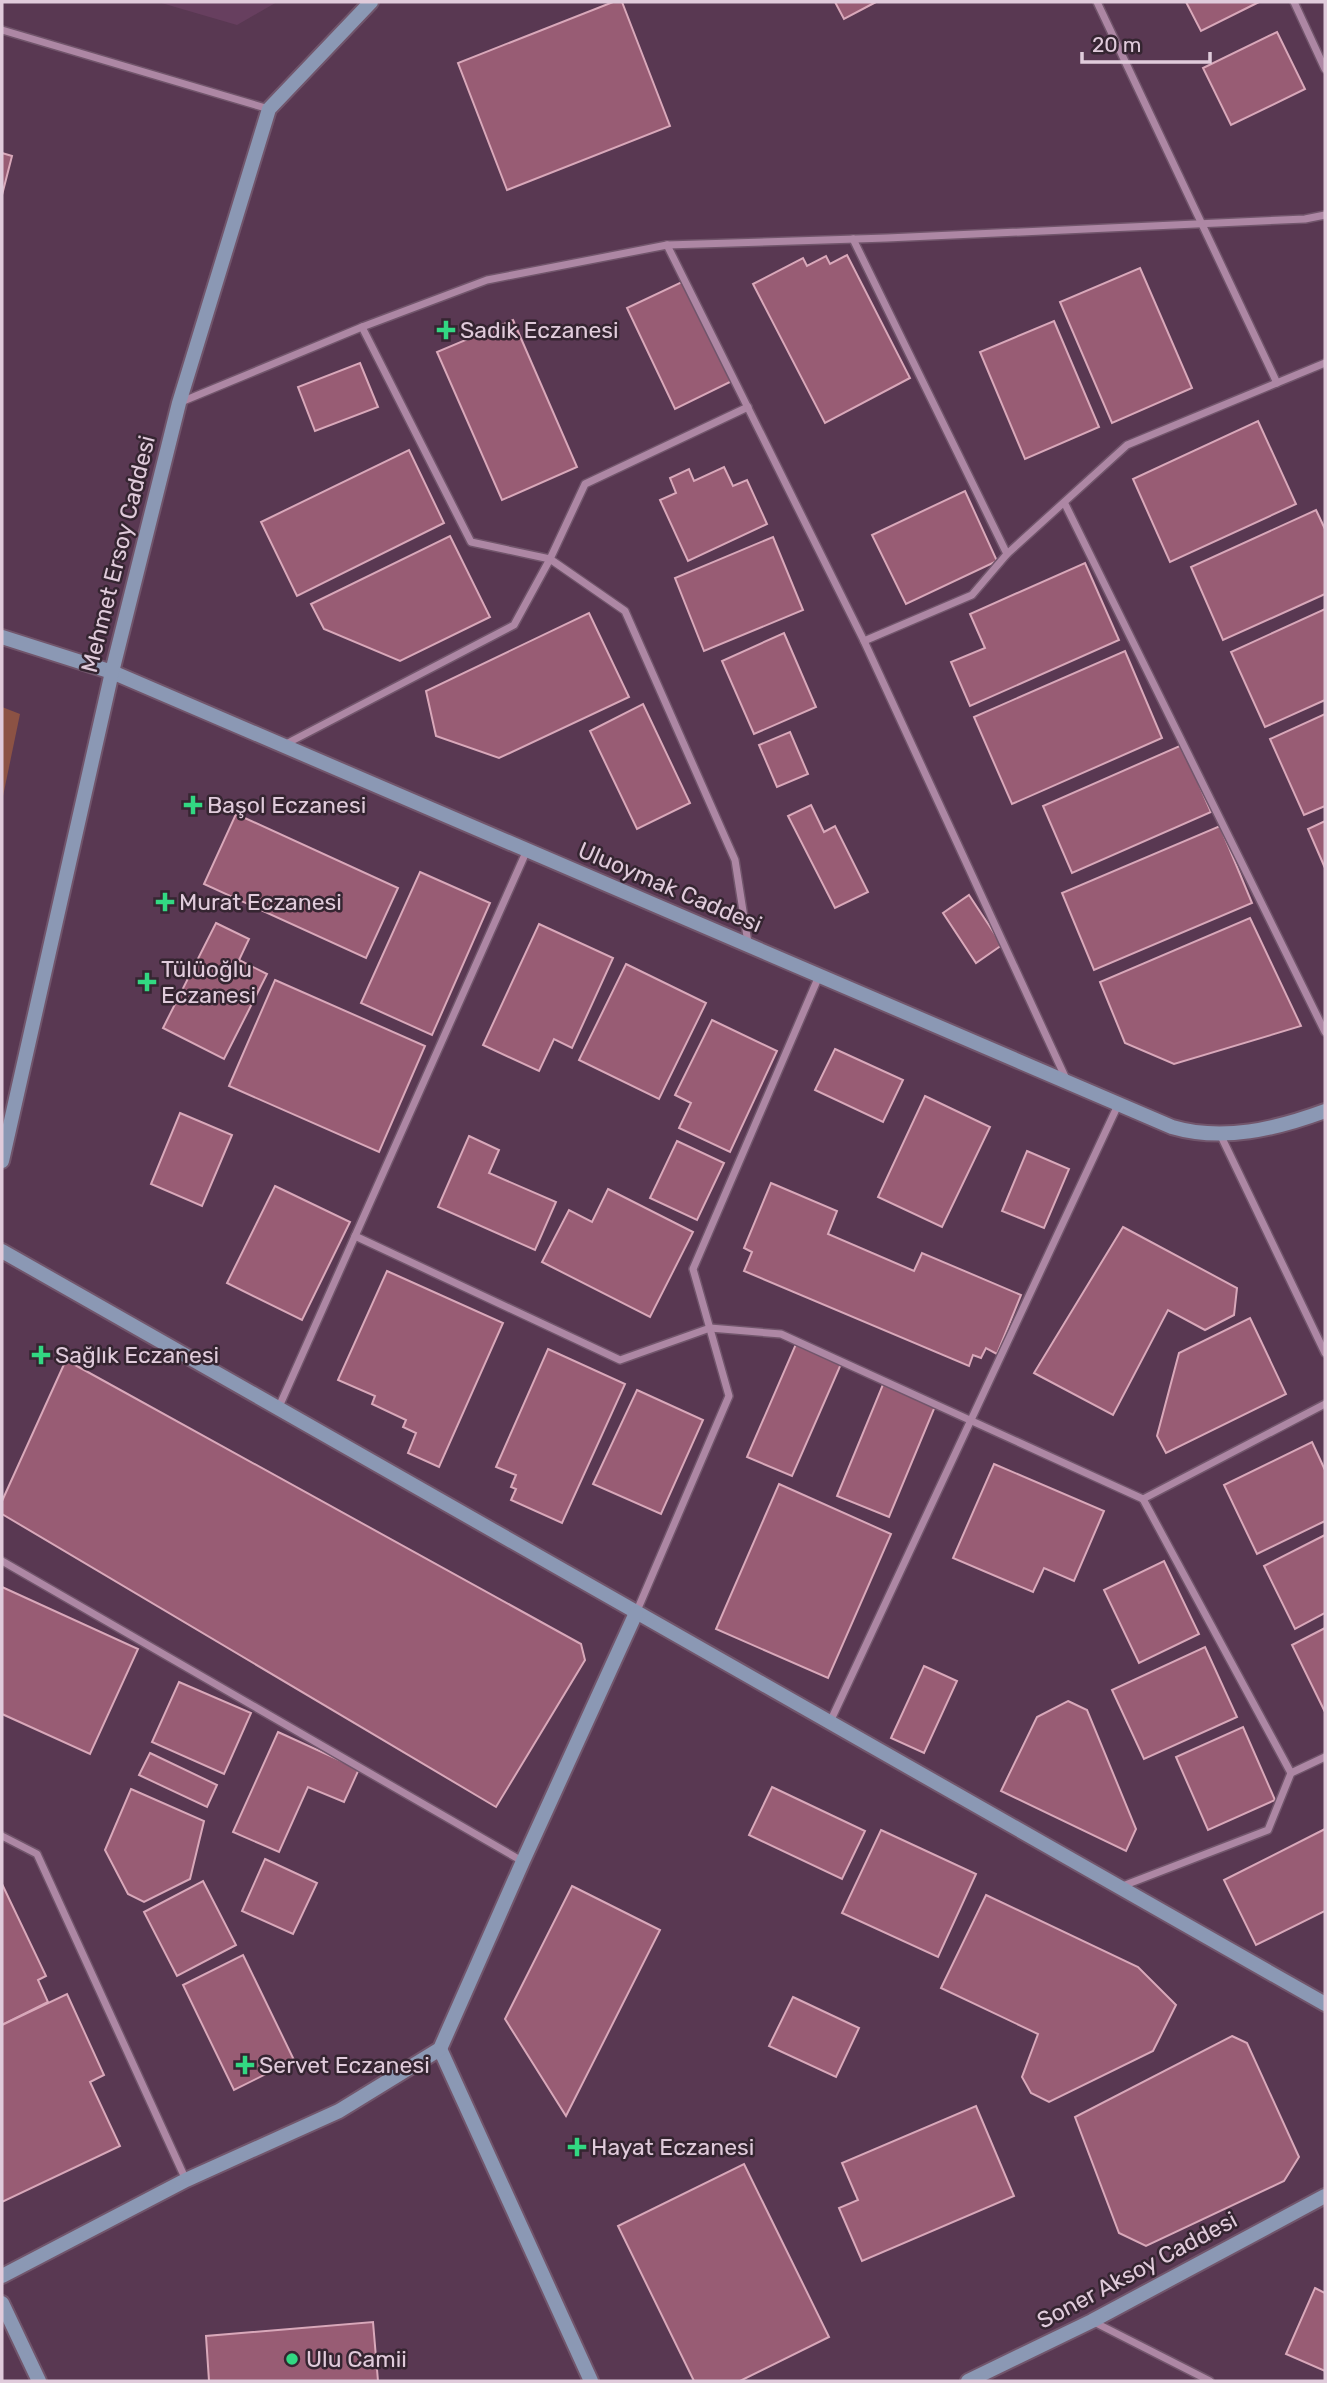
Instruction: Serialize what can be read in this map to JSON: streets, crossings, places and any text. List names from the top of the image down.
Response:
{
  "streets": {
    "street": ["Mehmet Ersoy Caddesi", "Uluoymak Caddesi", "Soner Aksoy Caddesi"]
  },
  "crossings": [
    ["Mehmet Ersoy Caddesi", "Uluoymak Caddesi"]
  ],
  "places": {
    "health": [
      "Sadık Eczanesi",
      "Başol Eczanesi",
      "Murat Eczanesi",
      "Tülüoğlu Eczanesi",
      "Sağlık Eczanesi",
      "Servet Eczanesi",
      "Hayat Eczanesi"
    ],
    "other": ["Ulu Camii"]
  },
  "scale_bar": "20 m"
}
